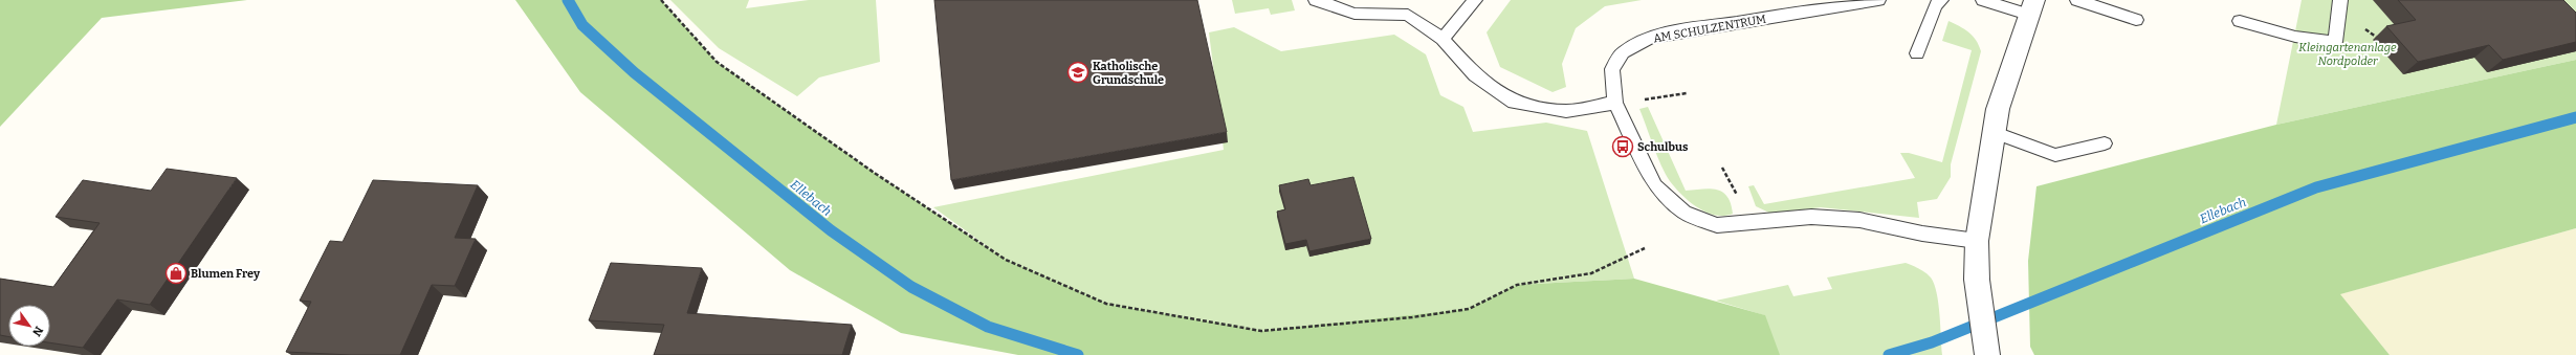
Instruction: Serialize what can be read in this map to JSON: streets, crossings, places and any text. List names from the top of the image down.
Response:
{
  "streets": {
    "lane": ["AM SCHULZENTRUM"]
  },
  "water": ["Ellebach"],
  "parks": ["Kleingartenanlage Nordpolder"],
  "places": {
    "school or university": ["Katholische Grundschule"],
    "bus stop": ["Schulbus"],
    "shop": ["Blumen Frey"]
  },
  "north": "bottom right"
}
